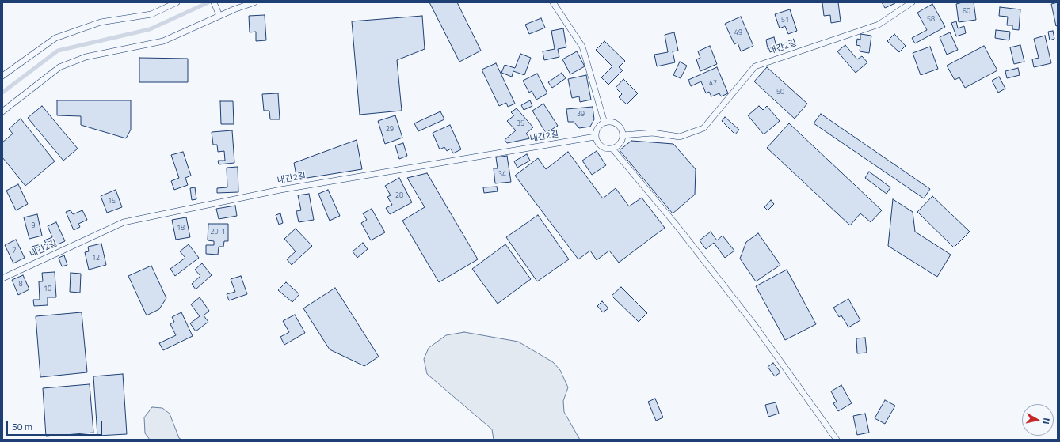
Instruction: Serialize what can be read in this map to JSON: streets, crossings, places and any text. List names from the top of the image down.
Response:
{
  "streets": {
    "lane": ["내간2길"]
  },
  "house_numbers": [
    "60",
    "58",
    "51",
    "49",
    "47",
    "50",
    "39",
    "35",
    "29",
    "34",
    "28",
    "15",
    "9",
    "18",
    "20-1",
    "7",
    "12",
    "8",
    "10"
  ],
  "scale_bar": "50 m",
  "north": "right"
}
